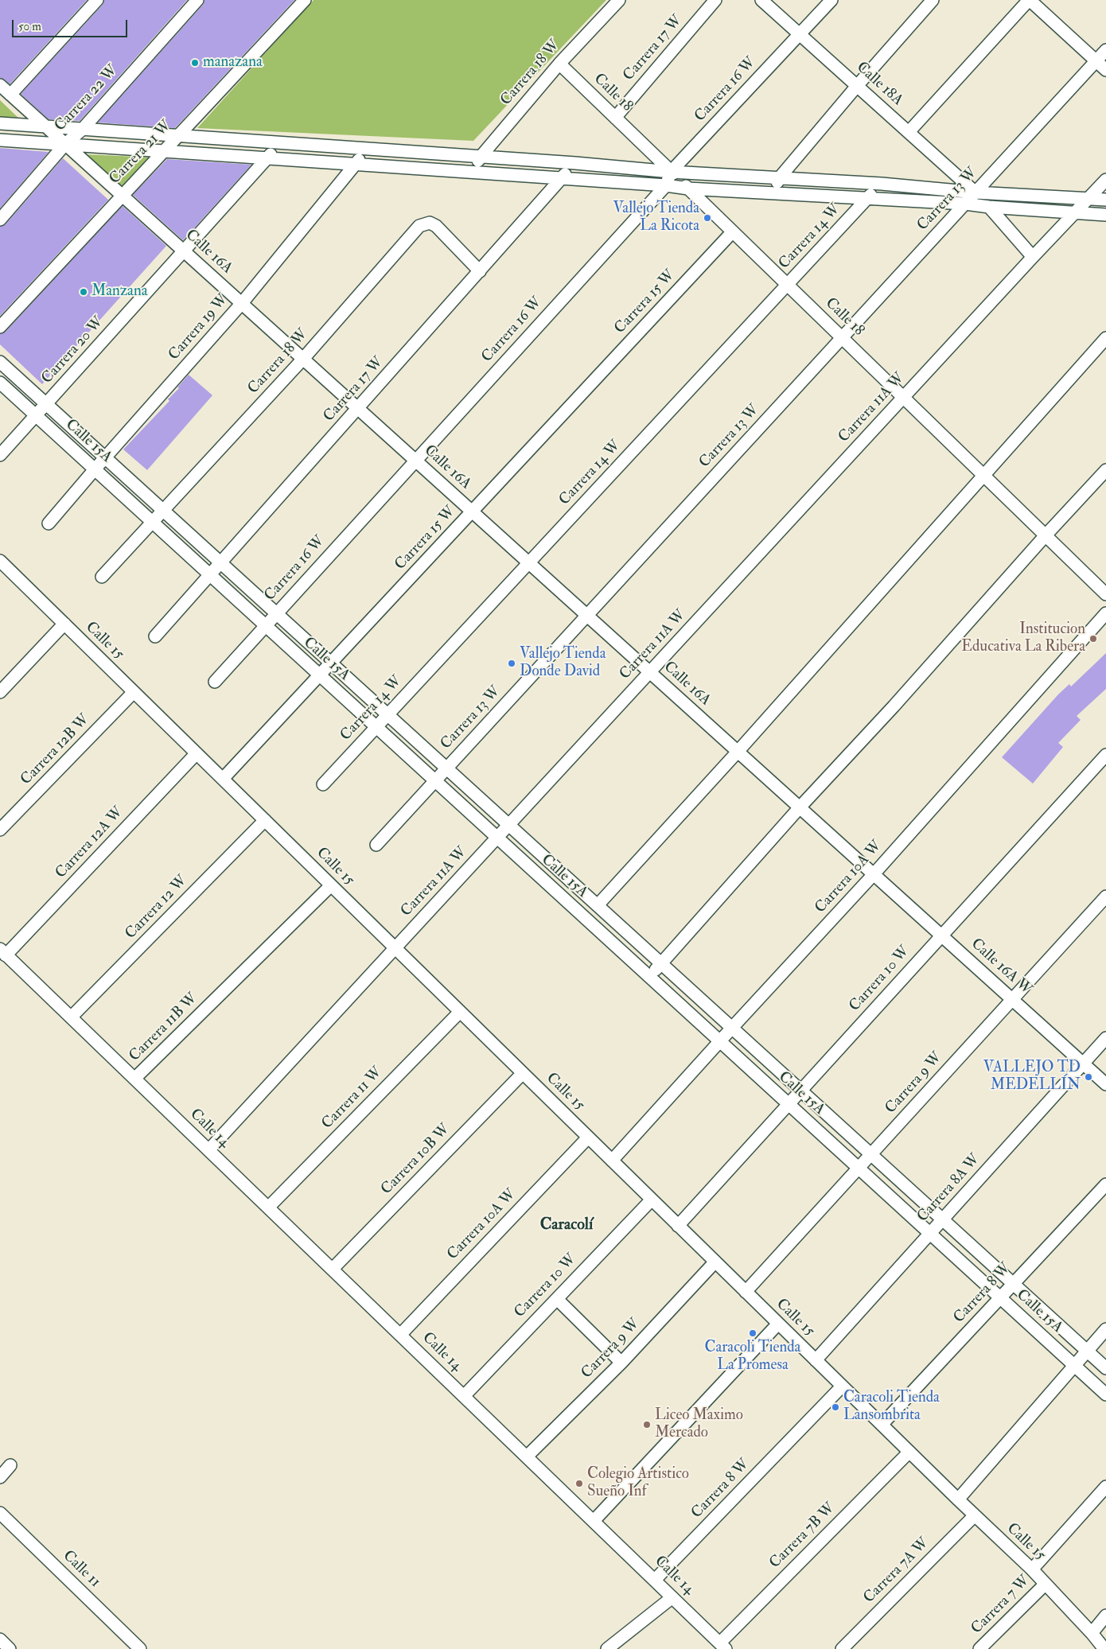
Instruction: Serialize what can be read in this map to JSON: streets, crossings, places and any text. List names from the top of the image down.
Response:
{
  "streets": {
    "street": [
      "Carrera 17 W",
      "Carrera 18 W",
      "Calle 18A",
      "Carrera 16 W",
      "Calle 18",
      "Carrera 22 W",
      "Carrera 21 W",
      "Carrera 13 W",
      "Carrera 14 W",
      "Calle 16A",
      "Carrera 15 W",
      "Carrera 19 W",
      "Carrera 20 W",
      "Carrera 11A W",
      "Calle 15A",
      "Calle 15",
      "Carrera 12B W",
      "Carrera 12A W",
      "Carrera 10A W",
      "Carrera 12 W",
      "Calle 16A W",
      "Carrera 10 W",
      "Carrera 11B W",
      "Carrera 9 W",
      "Carrera 11 W",
      "Calle 14",
      "Carrera 10B W",
      "Carrera 8A W",
      "Carrera 8 W",
      "Carrera 7B W",
      "Calle 11",
      "Carrera 7A W",
      "Carrera 7 W"
    ]
  },
  "crossings": [
    ["Carrera 17 W", "Carrera 18 W"],
    ["Carrera 17 W", "Calle 18"],
    ["Carrera 17 W", "Calle 16A"],
    ["Carrera 17 W", "Calle 15A"],
    ["Carrera 18 W", "Calle 18"],
    ["Carrera 18 W", "Calle 16A"],
    ["Carrera 18 W", "Calle 15A"],
    ["Calle 18A", "Carrera 16 W"],
    ["Calle 18A", "Carrera 13 W"],
    ["Carrera 16 W", "Calle 18"],
    ["Carrera 16 W", "Calle 16A"],
    ["Carrera 16 W", "Calle 15A"],
    ["Calle 18", "Carrera 13 W"],
    ["Calle 18", "Carrera 14 W"],
    ["Calle 18", "Carrera 15 W"],
    ["Calle 18", "Carrera 11A W"],
    ["Carrera 22 W", "Calle 16A"],
    ["Carrera 21 W", "Calle 16A"],
    ["Carrera 13 W", "Calle 16A"],
    ["Carrera 13 W", "Calle 15A"],
    ["Carrera 14 W", "Calle 16A"],
    ["Carrera 14 W", "Calle 15A"],
    ["Calle 16A", "Carrera 15 W"],
    ["Calle 16A", "Carrera 19 W"],
    ["Calle 16A", "Carrera 20 W"],
    ["Calle 16A", "Carrera 11A W"],
    ["Calle 16A", "Carrera 10A W"],
    ["Calle 16A", "Calle 16A W"],
    ["Carrera 15 W", "Calle 15A"],
    ["Carrera 15 W", "Calle 15"],
    ["Carrera 19 W", "Calle 15A"],
    ["Carrera 20 W", "Calle 15A"],
    ["Carrera 11A W", "Calle 15A"],
    ["Carrera 11A W", "Calle 15"],
    ["Carrera 11A W", "Calle 14"],
    ["Calle 15A", "Carrera 10A W"],
    ["Calle 15A", "Carrera 10 W"],
    ["Calle 15A", "Carrera 9 W"],
    ["Calle 15A", "Carrera 8A W"],
    ["Calle 15A", "Carrera 8 W"],
    ["Calle 15", "Carrera 12B W"],
    ["Calle 15", "Carrera 12A W"],
    ["Calle 15", "Carrera 10A W"],
    ["Calle 15", "Carrera 12 W"],
    ["Calle 15", "Carrera 10 W"],
    ["Calle 15", "Carrera 11B W"],
    ["Calle 15", "Carrera 9 W"],
    ["Calle 15", "Carrera 11 W"],
    ["Calle 15", "Carrera 10B W"],
    ["Calle 15", "Carrera 8A W"],
    ["Calle 15", "Carrera 8 W"],
    ["Calle 15", "Carrera 7B W"],
    ["Calle 15", "Carrera 7A W"],
    ["Calle 15", "Carrera 7 W"],
    ["Carrera 12A W", "Carrera 11B W"],
    ["Carrera 10A W", "Calle 16A W"],
    ["Carrera 10A W", "Calle 14"],
    ["Carrera 12 W", "Carrera 11B W"],
    ["Calle 16A W", "Carrera 10 W"],
    ["Calle 16A W", "Carrera 9 W"],
    ["Calle 16A W", "Carrera 8A W"],
    ["Carrera 10 W", "Calle 14"],
    ["Carrera 11B W", "Calle 14"],
    ["Carrera 9 W", "Calle 14"],
    ["Carrera 11 W", "Calle 14"],
    ["Calle 14", "Carrera 10B W"],
    ["Calle 14", "Carrera 8 W"],
    ["Calle 14", "Carrera 7B W"]
  ],
  "districts": ["Caracolí"],
  "places": [
    "manazana",
    "Vallejo Tienda La Ricota",
    "Manzana",
    "Institucion Educativa La Ribera",
    "Vallejo Tienda Donde David",
    "VALLEJO TD MEDELLÍN",
    "Caracoli Tienda La Promesa",
    "Caracoli Tienda Lansombrita",
    "Liceo Maximo Mercado",
    "Colegio Artistico Sueño Inf"
  ],
  "scale_bar": "50 m"
}
